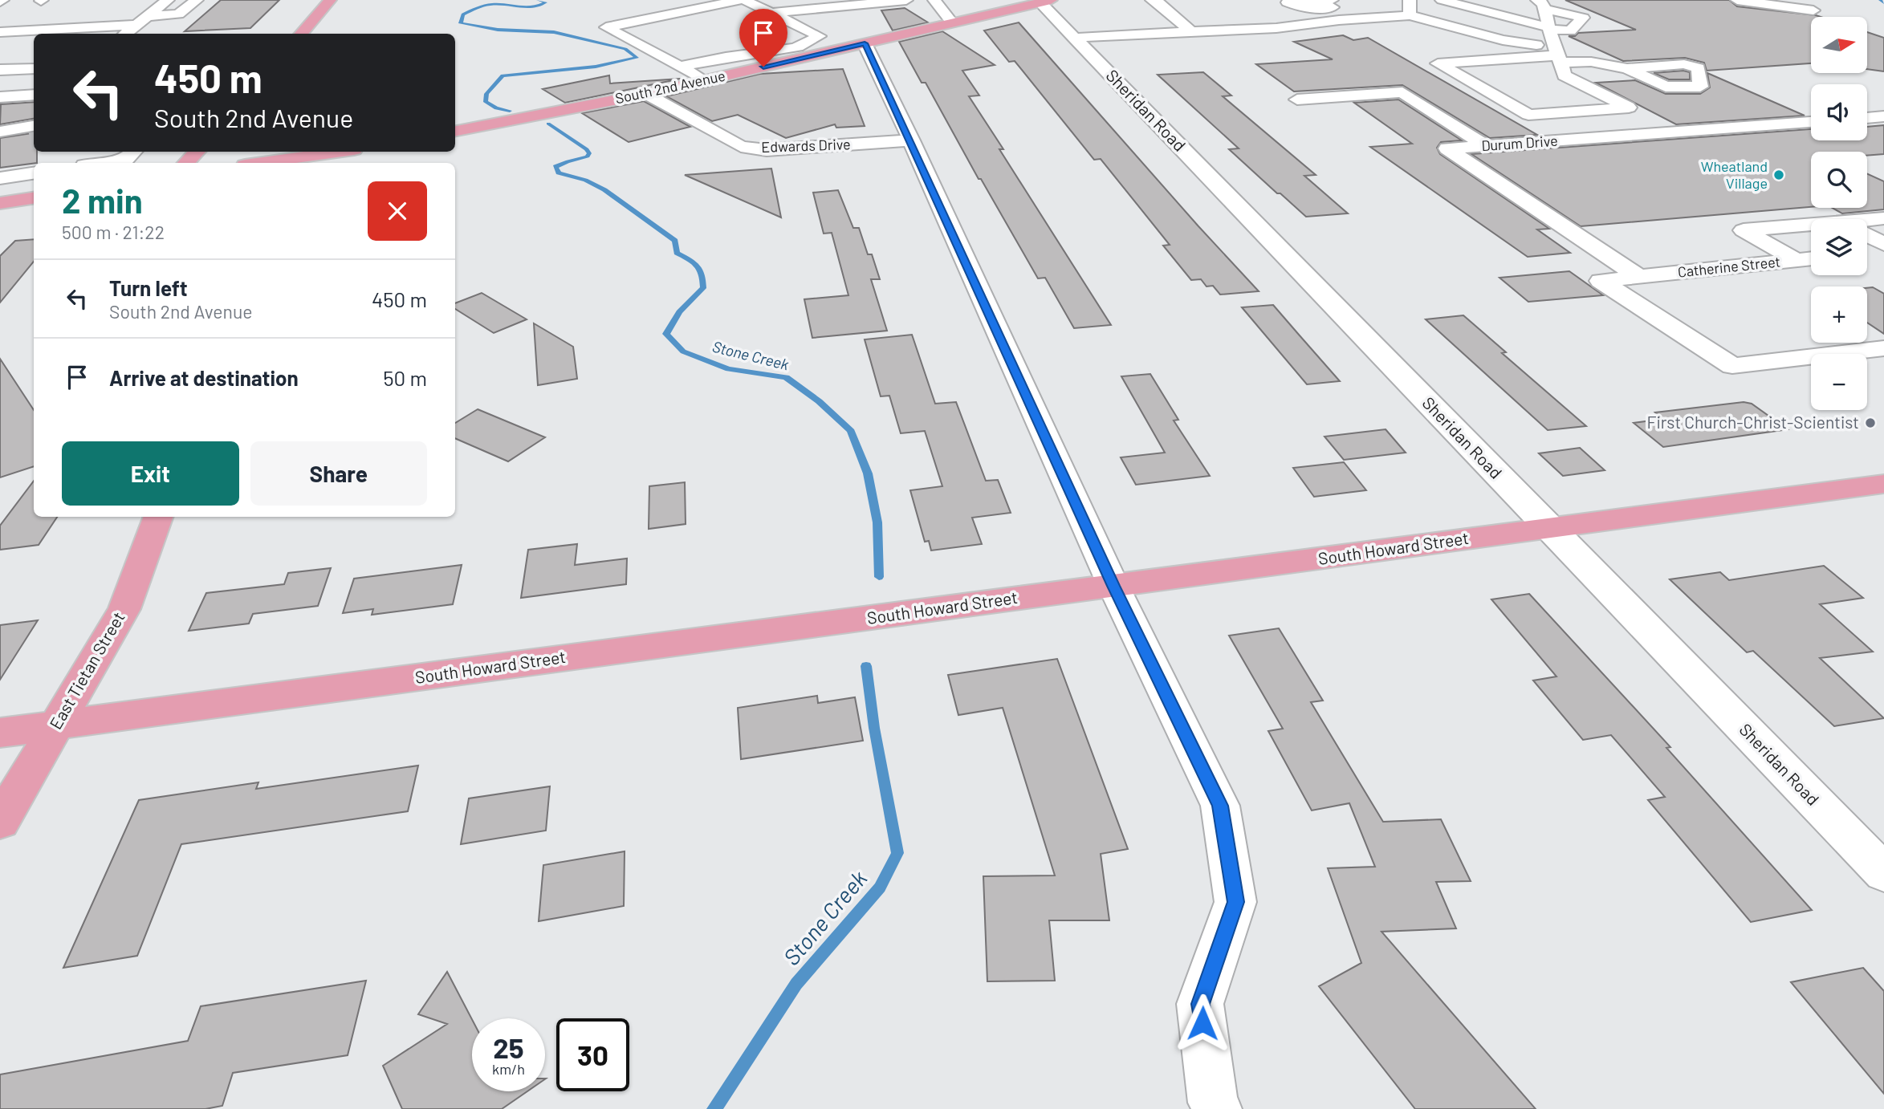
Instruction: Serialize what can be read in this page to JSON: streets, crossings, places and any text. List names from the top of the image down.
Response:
{
  "streets": {
    "main road": ["South 2nd Avenue", "South Howard Street", "East Tietan Street"],
    "street": [
      "Sheridan Road",
      "Durum Drive",
      "Edwards Drive",
      "Catherine Street"
    ]
  },
  "crossings": [
    ["South 2nd Avenue", "Sheridan Road"],
    ["South 2nd Avenue", "Edwards Drive"],
    ["Sheridan Road", "South Howard Street"],
    ["Durum Drive", "Catherine Street"],
    ["South Howard Street", "East Tietan Street"]
  ],
  "water": ["Stone Creek"],
  "places": ["Wheatland Village", "First Church-Christ-Scientist"],
  "north": "right",
  "page": {
    "map_buttons": ["+", "−"],
    "turn": ["450 m", "South 2nd Avenue"],
    "heading": ["2 min", "500 m · 21:22"],
    "list": [
      {
        "name": "Turn left",
        "note": "South 2nd Avenue",
        "value": "450 m"
      },
      {
        "name": "Arrive at destination",
        "value": "50 m"
      }
    ],
    "buttons": ["Exit", "Share"],
    "speed": "25 km/h",
    "limit": "30"
  }
}
